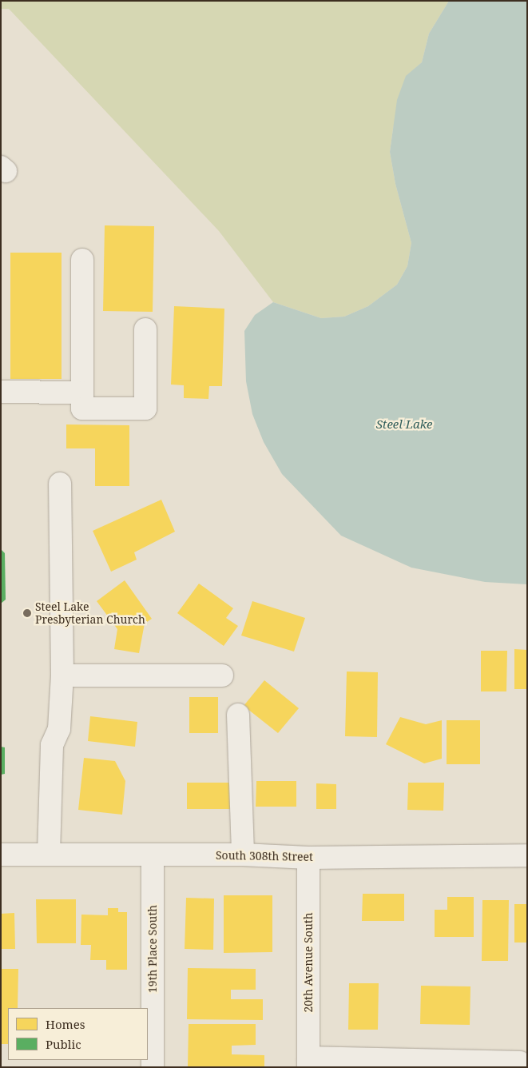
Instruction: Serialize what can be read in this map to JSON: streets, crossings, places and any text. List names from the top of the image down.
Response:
{
  "streets": {
    "street": ["South 308th Street", "19th Place South", "20th Avenue South"]
  },
  "crossings": [
    ["South 308th Street", "19th Place South"],
    ["South 308th Street", "20th Avenue South"]
  ],
  "water": ["Steel Lake"],
  "places": ["Steel Lake Presbyterian Church"],
  "legend": ["Homes", "Public"]
}
